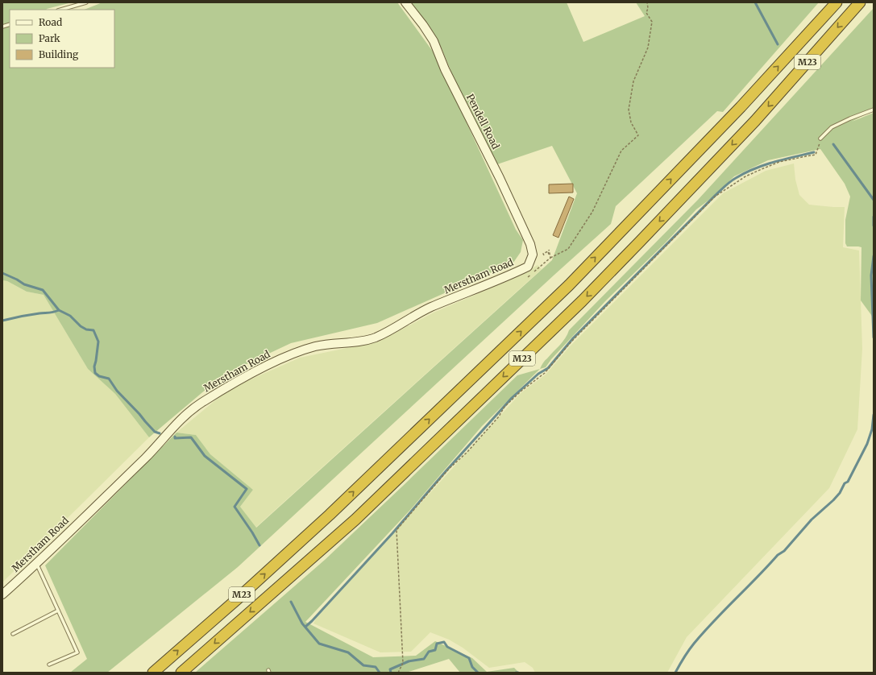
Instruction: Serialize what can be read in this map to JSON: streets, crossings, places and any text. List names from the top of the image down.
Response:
{
  "streets": {
    "highway": ["M23"],
    "street": ["Pendell Road", "Merstham Road"]
  },
  "crossings": [
    ["Pendell Road", "Merstham Road"]
  ],
  "legend": ["Road", "Park", "Building"]
}
